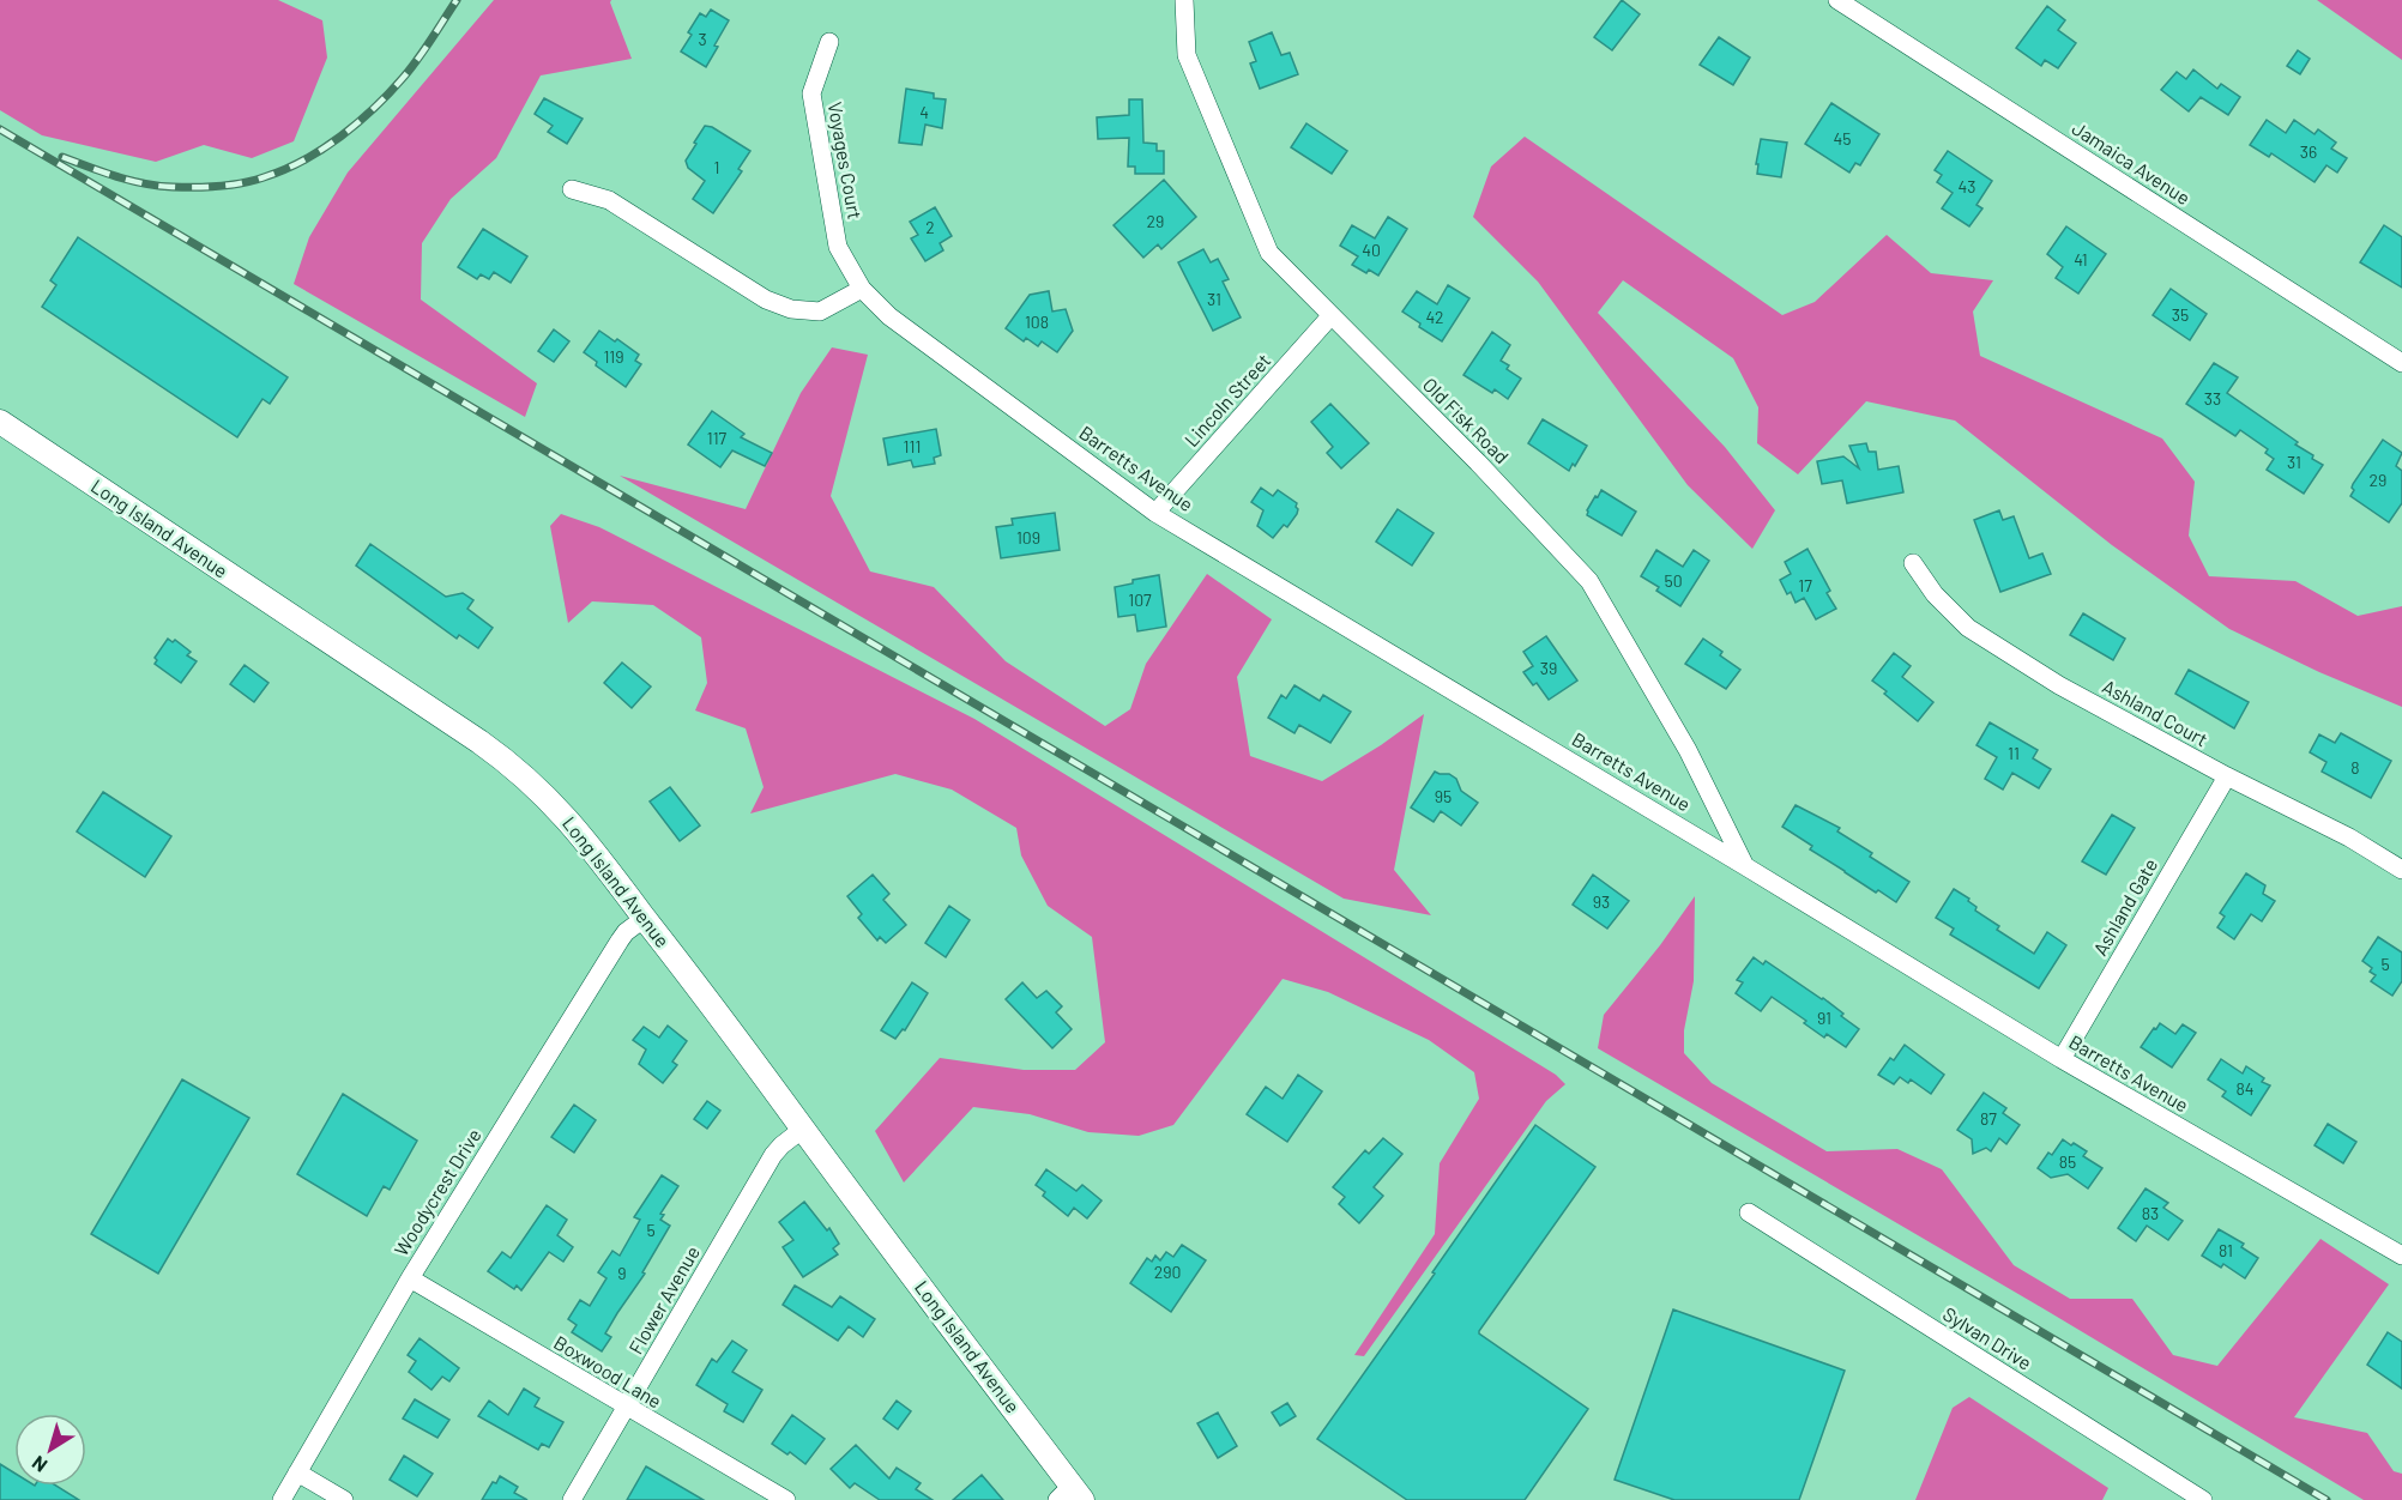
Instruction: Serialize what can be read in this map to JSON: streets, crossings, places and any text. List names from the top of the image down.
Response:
{
  "streets": {
    "street": [
      "Voyages Court",
      "Jamaica Avenue",
      "Lincoln Street",
      "Old Fisk Road",
      "Barretts Avenue",
      "Long Island Avenue",
      "Ashland Court",
      "Ashland Gate",
      "Woodycrest Drive",
      "Flower Avenue",
      "Sylvan Drive",
      "Boxwood Lane"
    ]
  },
  "crossings": [
    ["Voyages Court", "Barretts Avenue"],
    ["Lincoln Street", "Old Fisk Road"],
    ["Lincoln Street", "Barretts Avenue"],
    ["Old Fisk Road", "Barretts Avenue"],
    ["Barretts Avenue", "Ashland Gate"],
    ["Long Island Avenue", "Woodycrest Drive"],
    ["Long Island Avenue", "Flower Avenue"],
    ["Ashland Court", "Ashland Gate"],
    ["Woodycrest Drive", "Boxwood Lane"],
    ["Flower Avenue", "Boxwood Lane"]
  ],
  "house_numbers": [
    "3",
    "4",
    "45",
    "36",
    "1",
    "43",
    "29",
    "2",
    "40",
    "41",
    "31",
    "35",
    "42",
    "108",
    "119",
    "33",
    "117",
    "111",
    "31",
    "29",
    "109",
    "50",
    "17",
    "107",
    "39",
    "11",
    "8",
    "95",
    "93",
    "5",
    "91",
    "84",
    "87",
    "85",
    "83",
    "5",
    "81",
    "290",
    "9"
  ],
  "north": "bottom left"
}
